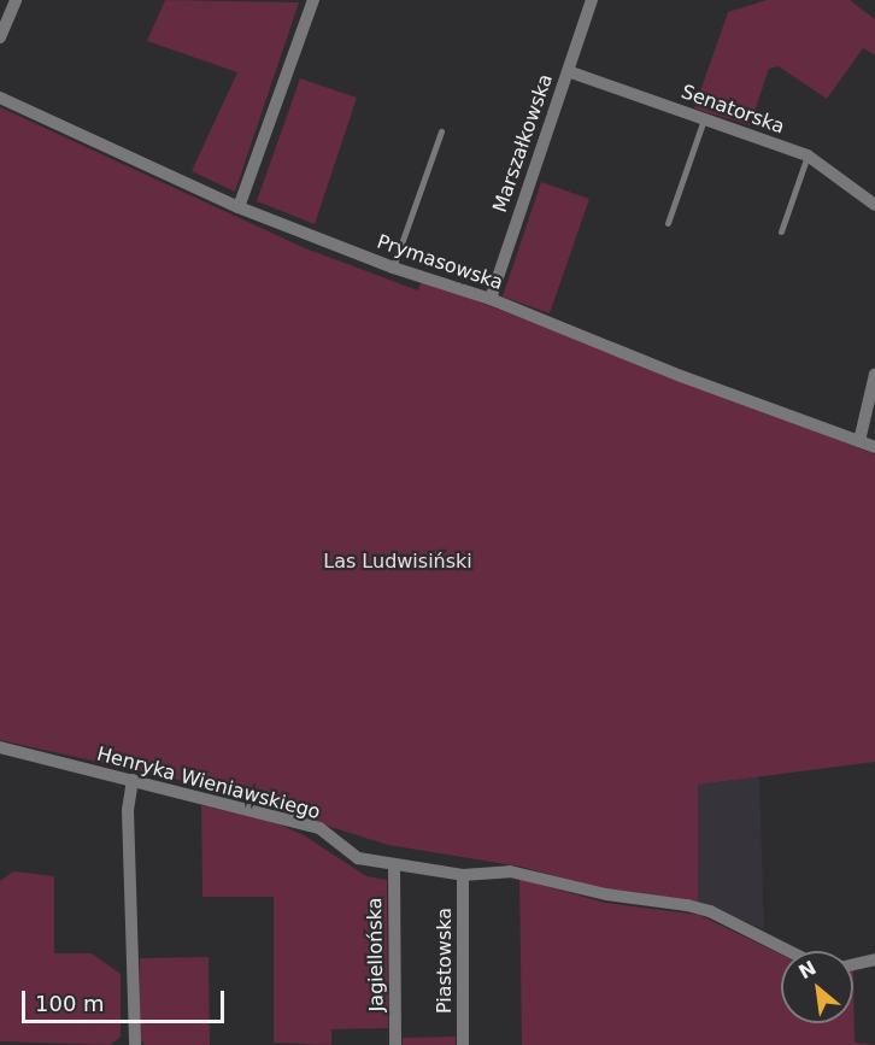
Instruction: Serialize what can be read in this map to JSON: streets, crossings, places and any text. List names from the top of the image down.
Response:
{
  "streets": {
    "street": [
      "Senatorska",
      "Marszałkowska",
      "Prymasowska",
      "Henryka Wieniawskiego",
      "Jagiellońska",
      "Piastowska"
    ]
  },
  "crossings": [
    ["Senatorska", "Marszałkowska"],
    ["Marszałkowska", "Prymasowska"],
    ["Henryka Wieniawskiego", "Jagiellońska"],
    ["Henryka Wieniawskiego", "Piastowska"]
  ],
  "parks": ["Las Ludwisiński"],
  "scale_bar": "100 m",
  "north": "top left"
}
